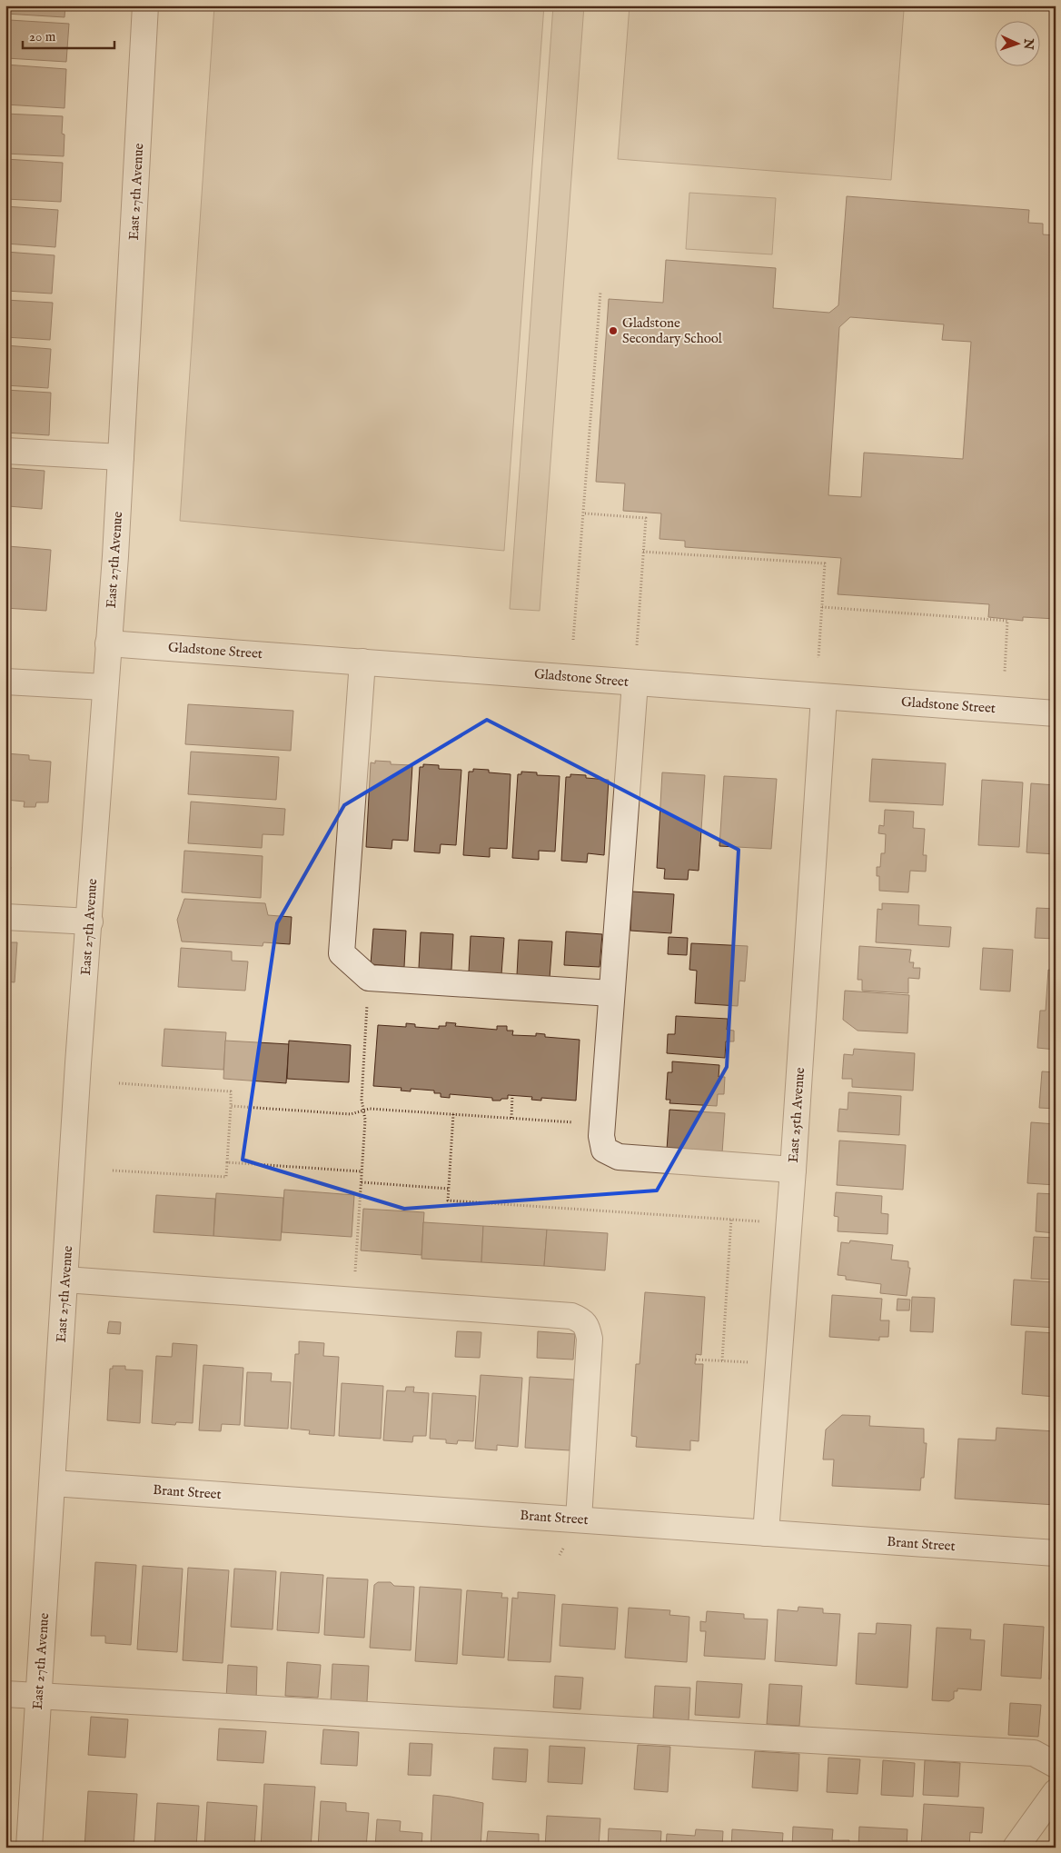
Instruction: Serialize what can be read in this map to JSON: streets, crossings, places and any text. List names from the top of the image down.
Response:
{
  "streets": {
    "street": [
      "East 27th Avenue",
      "Gladstone Street",
      "East 25th Avenue",
      "Brant Street"
    ]
  },
  "crossings": [
    ["East 27th Avenue", "Gladstone Street"],
    ["East 27th Avenue", "Brant Street"],
    ["Gladstone Street", "East 25th Avenue"],
    ["East 25th Avenue", "Brant Street"]
  ],
  "places": ["Gladstone Secondary School"],
  "scale_bar": "20 m",
  "north": "right"
}
